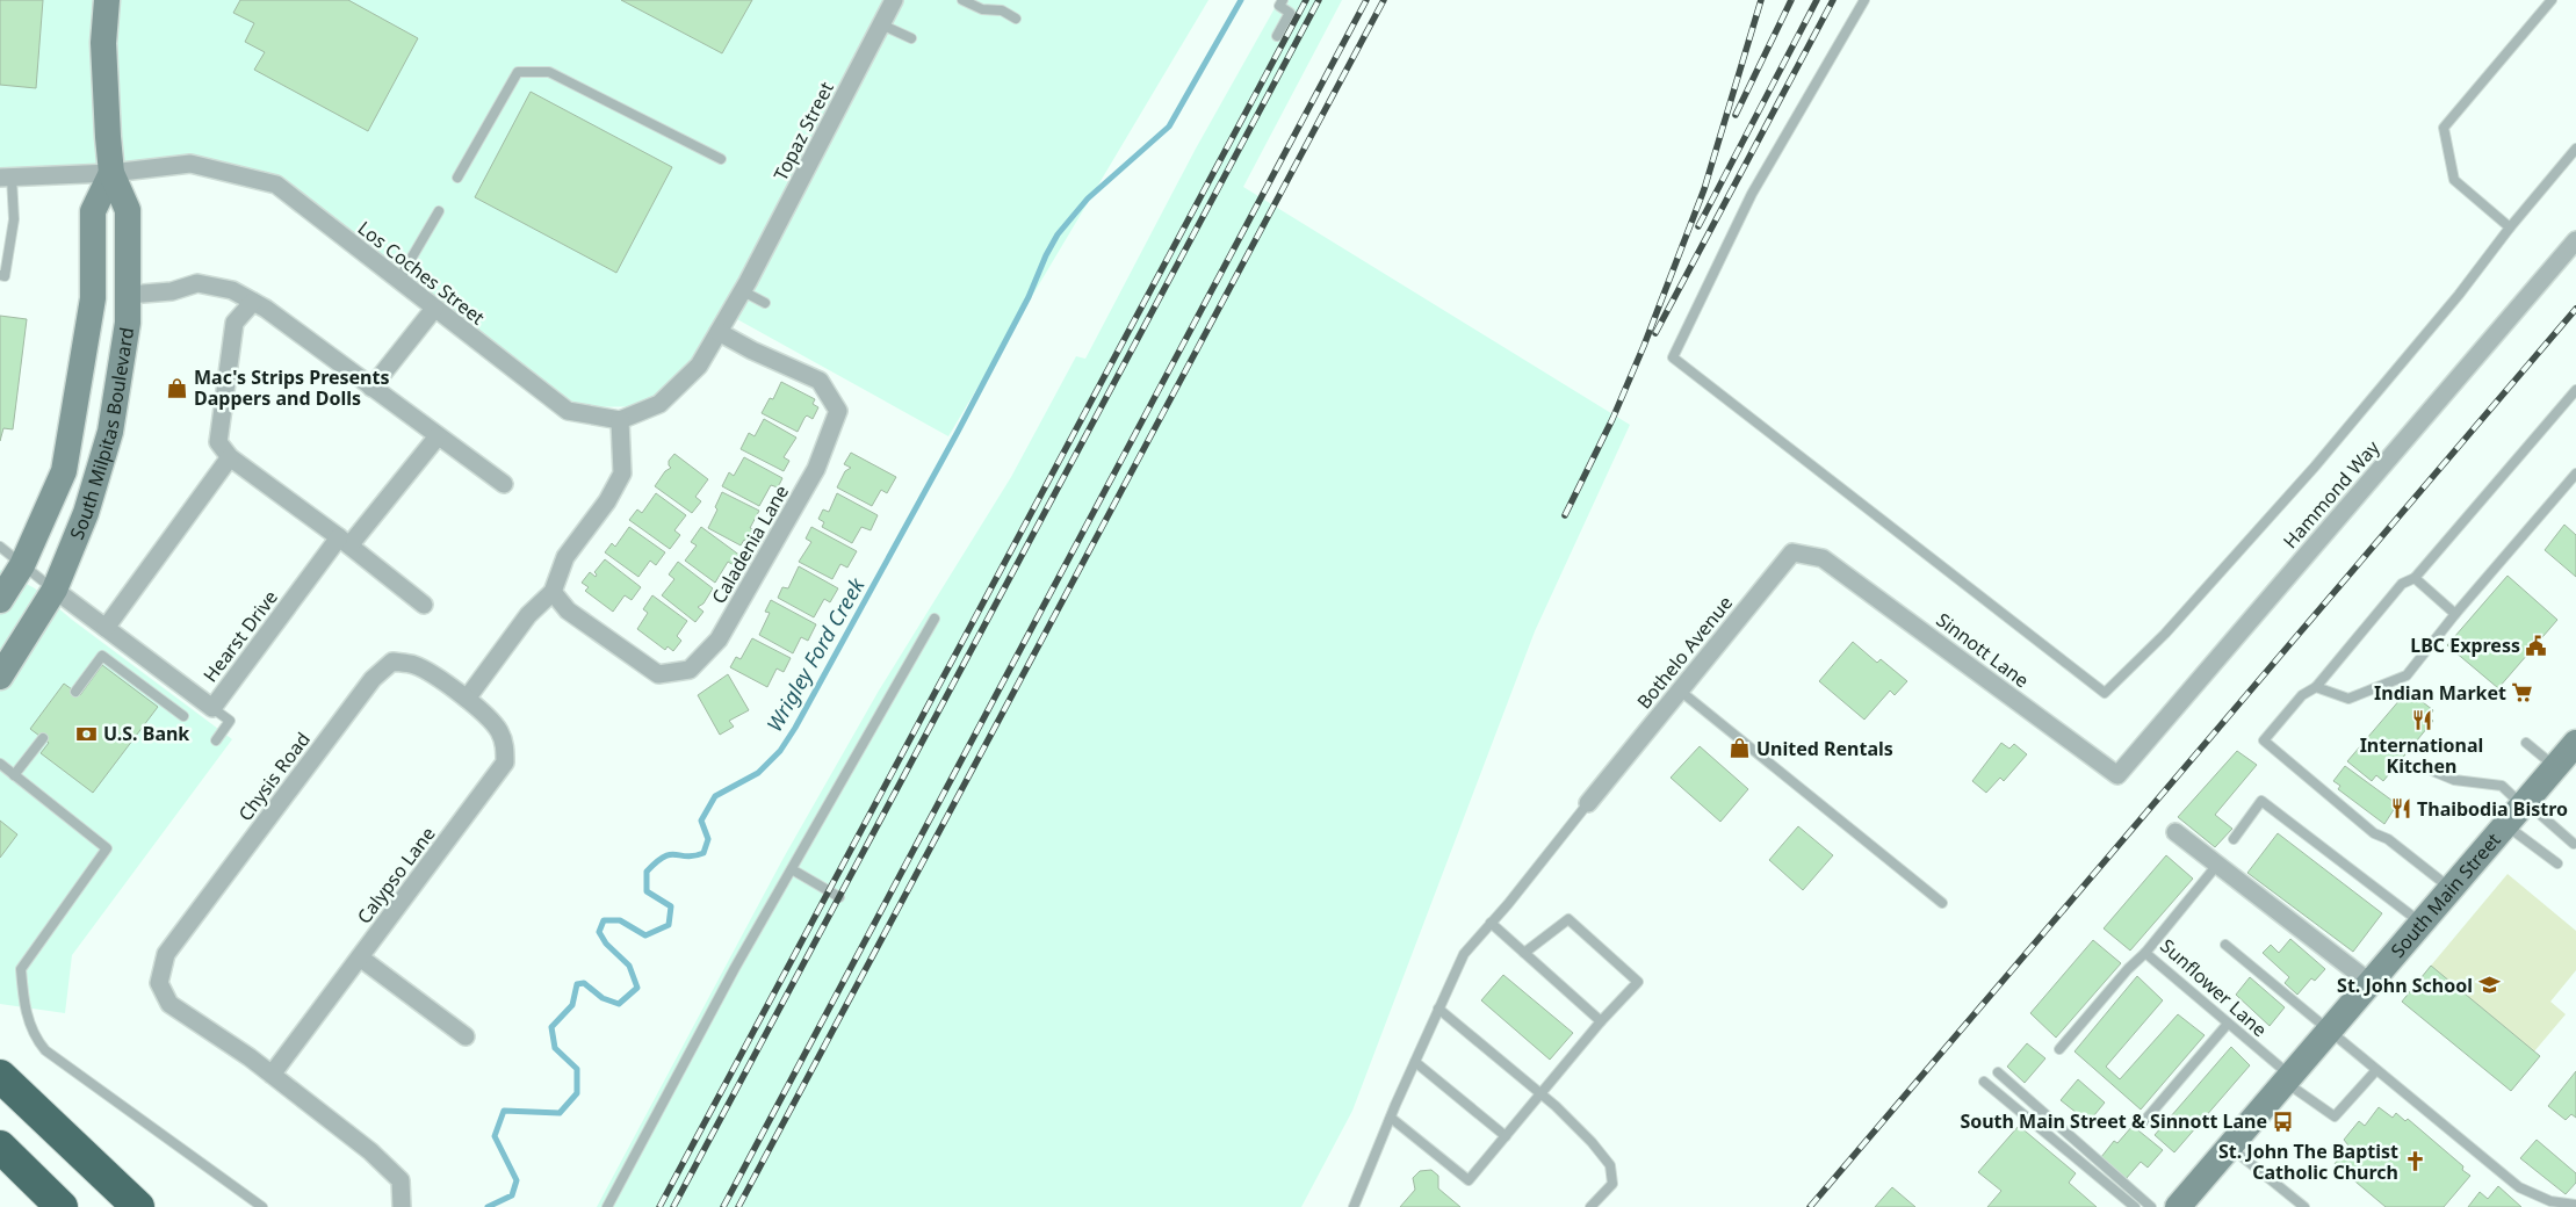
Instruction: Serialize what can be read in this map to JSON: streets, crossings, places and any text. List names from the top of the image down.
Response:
{
  "streets": {
    "main road": ["South Milpitas Boulevard", "South Main Street"],
    "street": [
      "Topaz Street",
      "Los Coches Street",
      "Hammond Way",
      "Caladenia Lane",
      "Hearst Drive",
      "Sinnott Lane",
      "Bothelo Avenue",
      "Chysis Road",
      "Calypso Lane"
    ],
    "lane": ["Sunflower Lane"]
  },
  "crossings": [
    ["Los Coches Street", "South Milpitas Boulevard"],
    ["South Milpitas Boulevard", "Hearst Drive"],
    ["Hammond Way", "Sinnott Lane"],
    ["Sinnott Lane", "Bothelo Avenue"],
    ["Chysis Road", "Calypso Lane"],
    ["South Main Street", "Sunflower Lane"]
  ],
  "water": ["Wrigley Ford Creek"],
  "places": {
    "shop": ["Mac's Strips Presents Dappers and Dolls", "United Rentals"],
    "public building": ["LBC Express"],
    "supermarket": ["Indian Market"],
    "restaurant": ["International Kitchen", "Thaibodia Bistro"],
    "bank": ["U.S. Bank"],
    "school or university": ["St. John School"],
    "bus stop": ["South Main Street & Sinnott Lane"],
    "church": ["St. John The Baptist Catholic Church"]
  }
}
